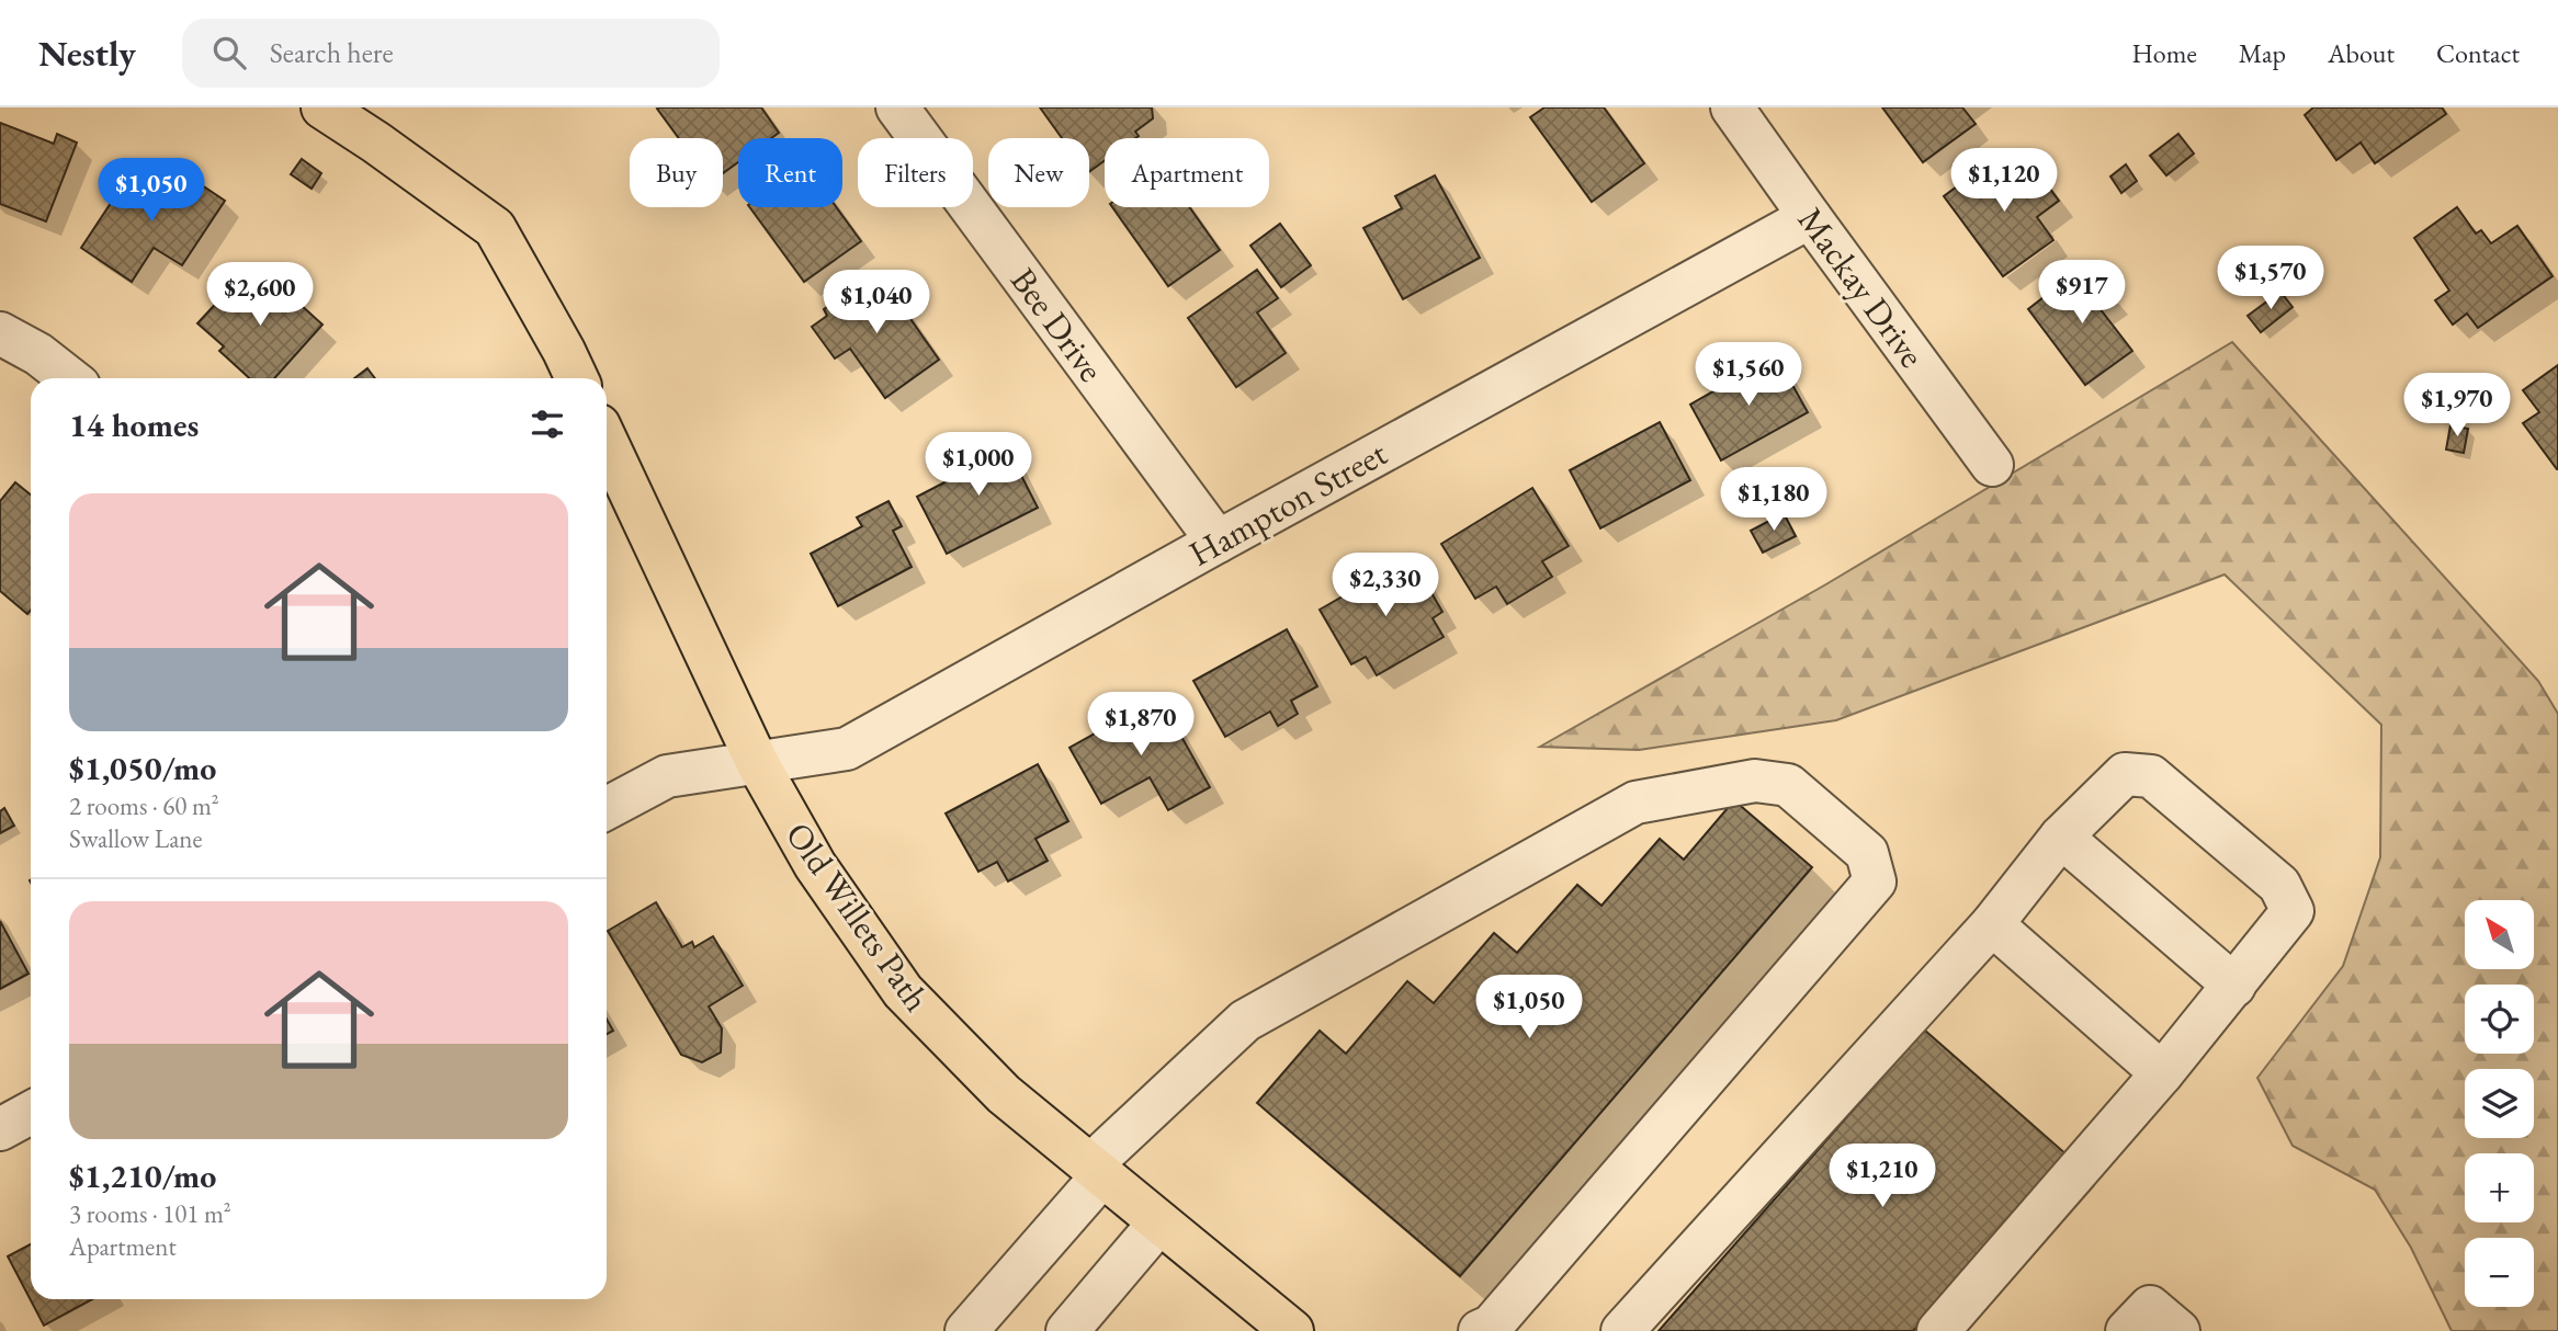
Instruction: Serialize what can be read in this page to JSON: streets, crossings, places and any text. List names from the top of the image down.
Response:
{
  "streets": {
    "main road": ["Old Willets Path"],
    "street": ["Mackay Drive", "Bee Drive", "Hampton Street"]
  },
  "crossings": [
    ["Mackay Drive", "Hampton Street"],
    ["Bee Drive", "Hampton Street"],
    ["Hampton Street", "Old Willets Path"]
  ],
  "north": "top left",
  "page": {
    "header": "Nestly",
    "search": "Search here",
    "nav": [
      "Home",
      "Map",
      "About",
      "Contact"
    ],
    "chip": [
      "Buy",
      "Rent",
      "Filters",
      "New",
      "Apartment"
    ],
    "price": [
      "$1,120",
      "$1,050",
      "$1,570",
      "$917",
      "$2,600",
      "$1,040",
      "$1,560",
      "$1,970",
      "$1,000",
      "$1,180",
      "$2,330",
      "$1,870",
      "$1,050",
      "$1,210"
    ],
    "heading": "14 homes",
    "list": [
      {
        "name": "$1,050/mo",
        "note": "2 rooms · 60 m² · Swallow Lane"
      },
      {
        "name": "$1,210/mo",
        "note": "3 rooms · 101 m² · Apartment"
      }
    ],
    "map_buttons": ["+", "−"]
  }
}
